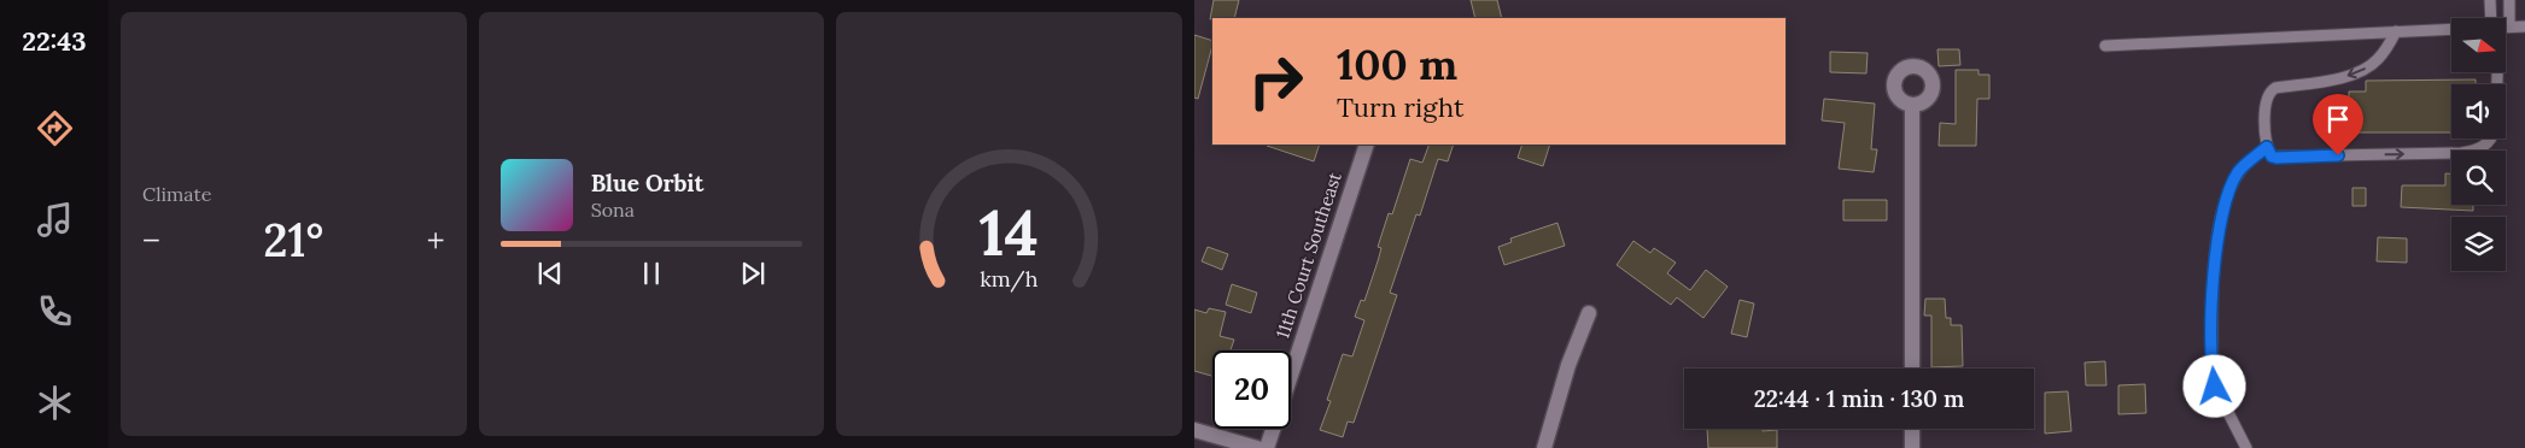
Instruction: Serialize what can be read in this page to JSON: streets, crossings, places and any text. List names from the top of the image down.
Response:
{
  "streets": {
    "street": ["11th Court Southeast"]
  },
  "north": "right",
  "page": {
    "tabs": "22:43",
    "tile": "Climate",
    "turn": ["100 m", "Turn right"],
    "song": ["Blue Orbit", "Sona"],
    "heat": ["−", "21°", "+"],
    "limit": "20",
    "trip": "22:44 · 1 min · 130 m",
    "gauge": ["14", "km/h"]
  }
}
